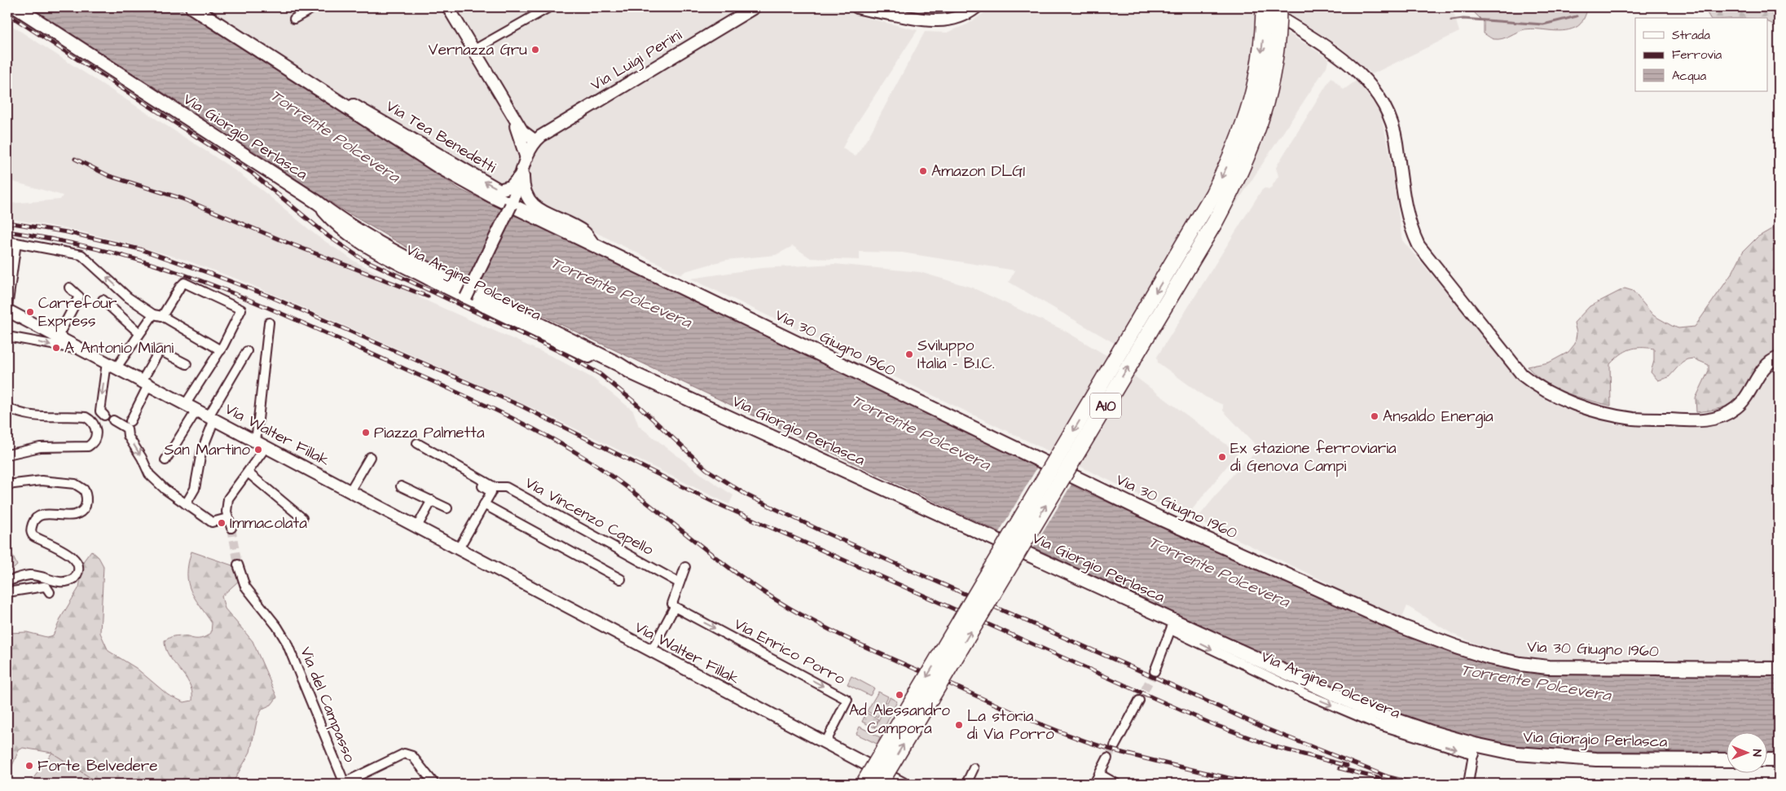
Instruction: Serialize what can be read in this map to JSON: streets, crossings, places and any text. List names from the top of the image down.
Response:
{
  "streets": {
    "highway": ["A10"],
    "main road": [
      "Via Luigi Perini",
      "Via Giorgio Perlasca",
      "Via Tea Benedetti",
      "Via 30 Giugno 1960",
      "Via Walter Fillak"
    ],
    "street": ["Via Vincenzo Capello", "Via Enrico Porro", "Via del Campasso"]
  },
  "crossings": [
    ["Via Tea Benedetti", "Via 30 Giugno 1960"],
    ["Via Walter Fillak", "Via Enrico Porro"]
  ],
  "one_way": ["Via Enrico Porro"],
  "water": ["Torrente Polcevera"],
  "places": [
    "Vernazza Gru",
    "Amazon DLG1",
    "Carrefour Express",
    "A Antonio Milani",
    "Sviluppo Italia - B.I.C.",
    "Ansaldo Energia",
    "Piazza Palmetta",
    "San Martino",
    "Ex stazione ferroviaria di Genova Campi",
    "Immacolata",
    "Ad Alessandro Campora",
    "La storia di Via Porro",
    "Forte Belvedere"
  ],
  "legend": ["Strada", "Ferrovia", "Acqua"],
  "north": "right"
}
